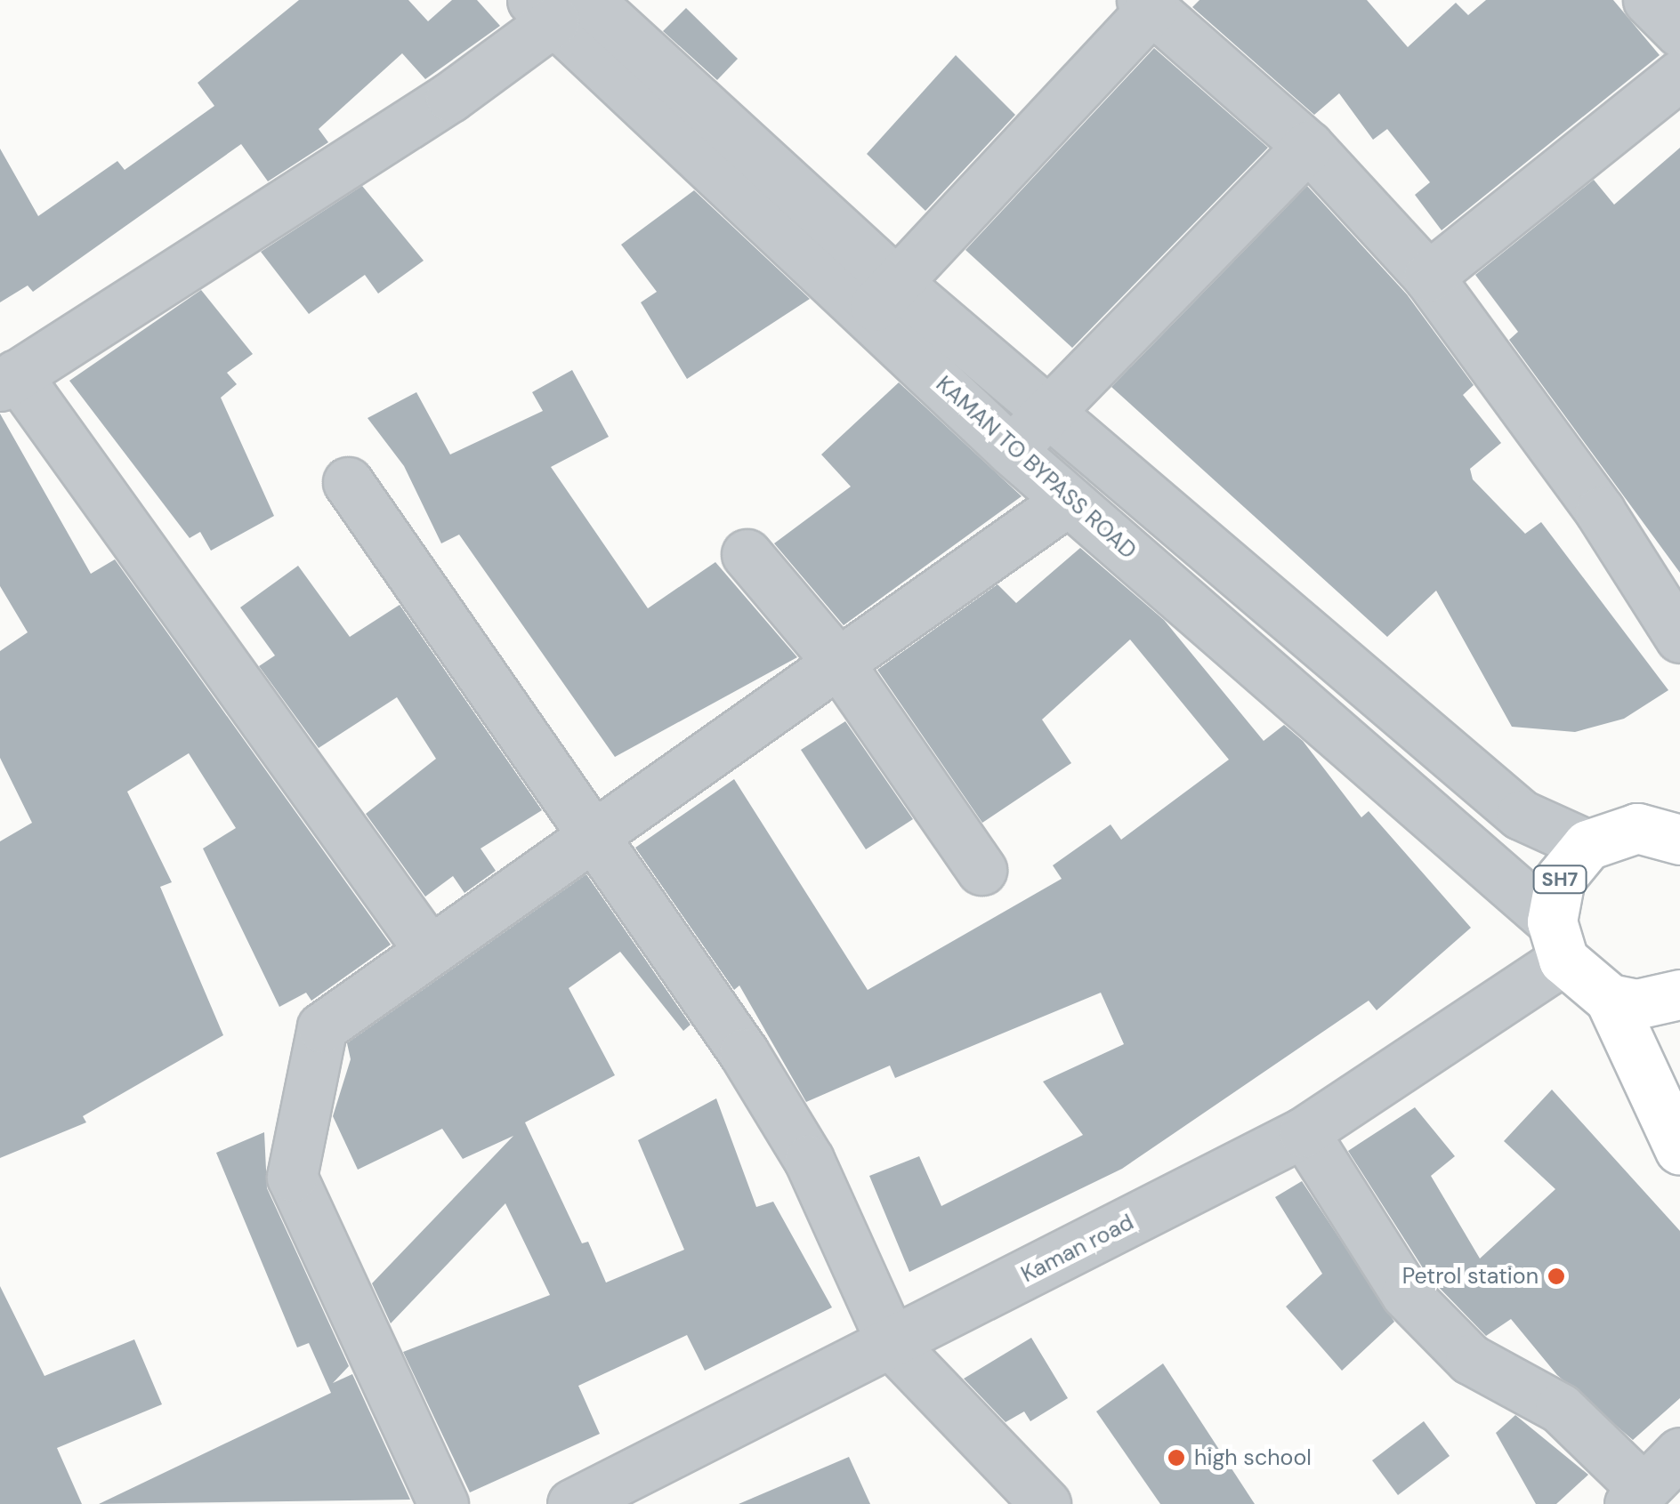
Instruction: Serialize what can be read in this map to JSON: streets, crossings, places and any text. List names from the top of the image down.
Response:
{
  "streets": {
    "main road": ["SH7"],
    "street": ["KAMAN TO BYPASS ROAD", "Kaman road"]
  },
  "crossings": [
    ["KAMAN TO BYPASS ROAD", "SH7"],
    ["KAMAN TO BYPASS ROAD", "Kaman road"],
    ["SH7", "Kaman road"]
  ],
  "places": ["Petrol station", "high school"]
}
